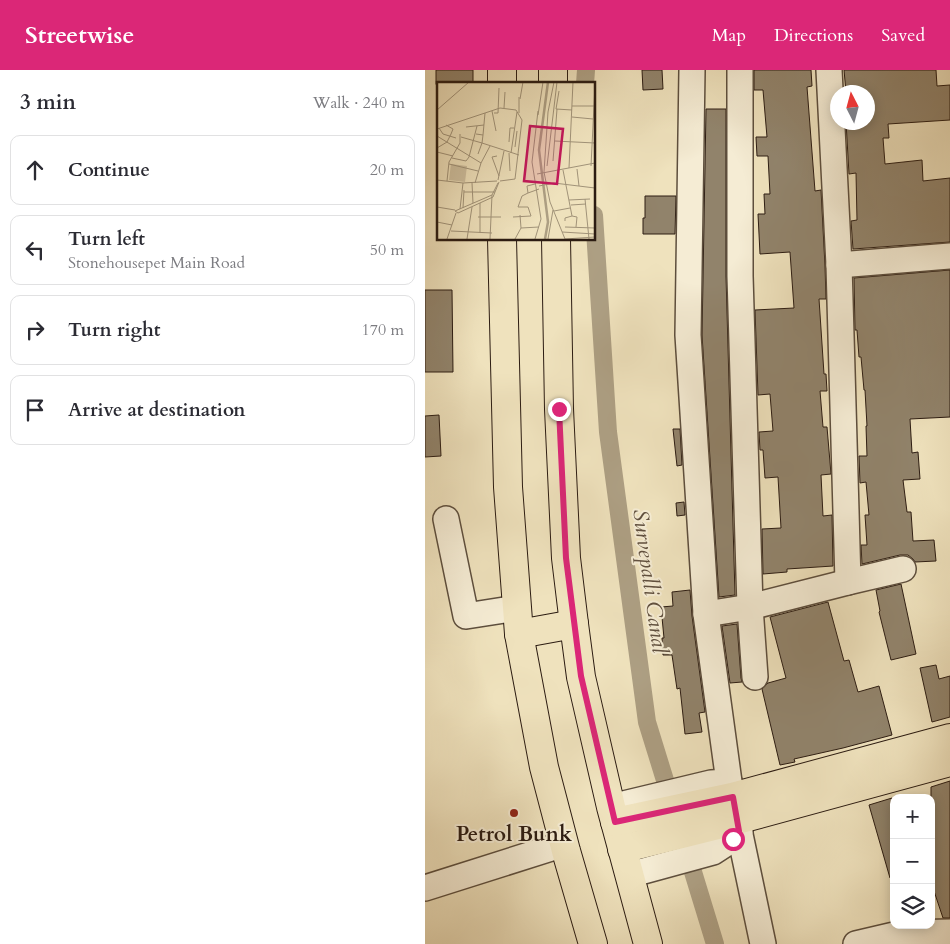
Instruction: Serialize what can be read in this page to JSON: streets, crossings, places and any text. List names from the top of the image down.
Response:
{
  "water": ["Survepalli Canal"],
  "places": ["Petrol Bunk"],
  "north": "top",
  "page": {
    "header": "Streetwise",
    "nav": ["Map", "Directions", "Saved"],
    "heading": ["3 min", "Walk · 240 m"],
    "list": [
      ["Continue", "20 m"],
      ["Turn left", "Stonehousepet Main Road", "50 m"],
      ["Turn right", "170 m"],
      "Arrive at destination"
    ],
    "map_buttons": ["+", "−"]
  }
}
